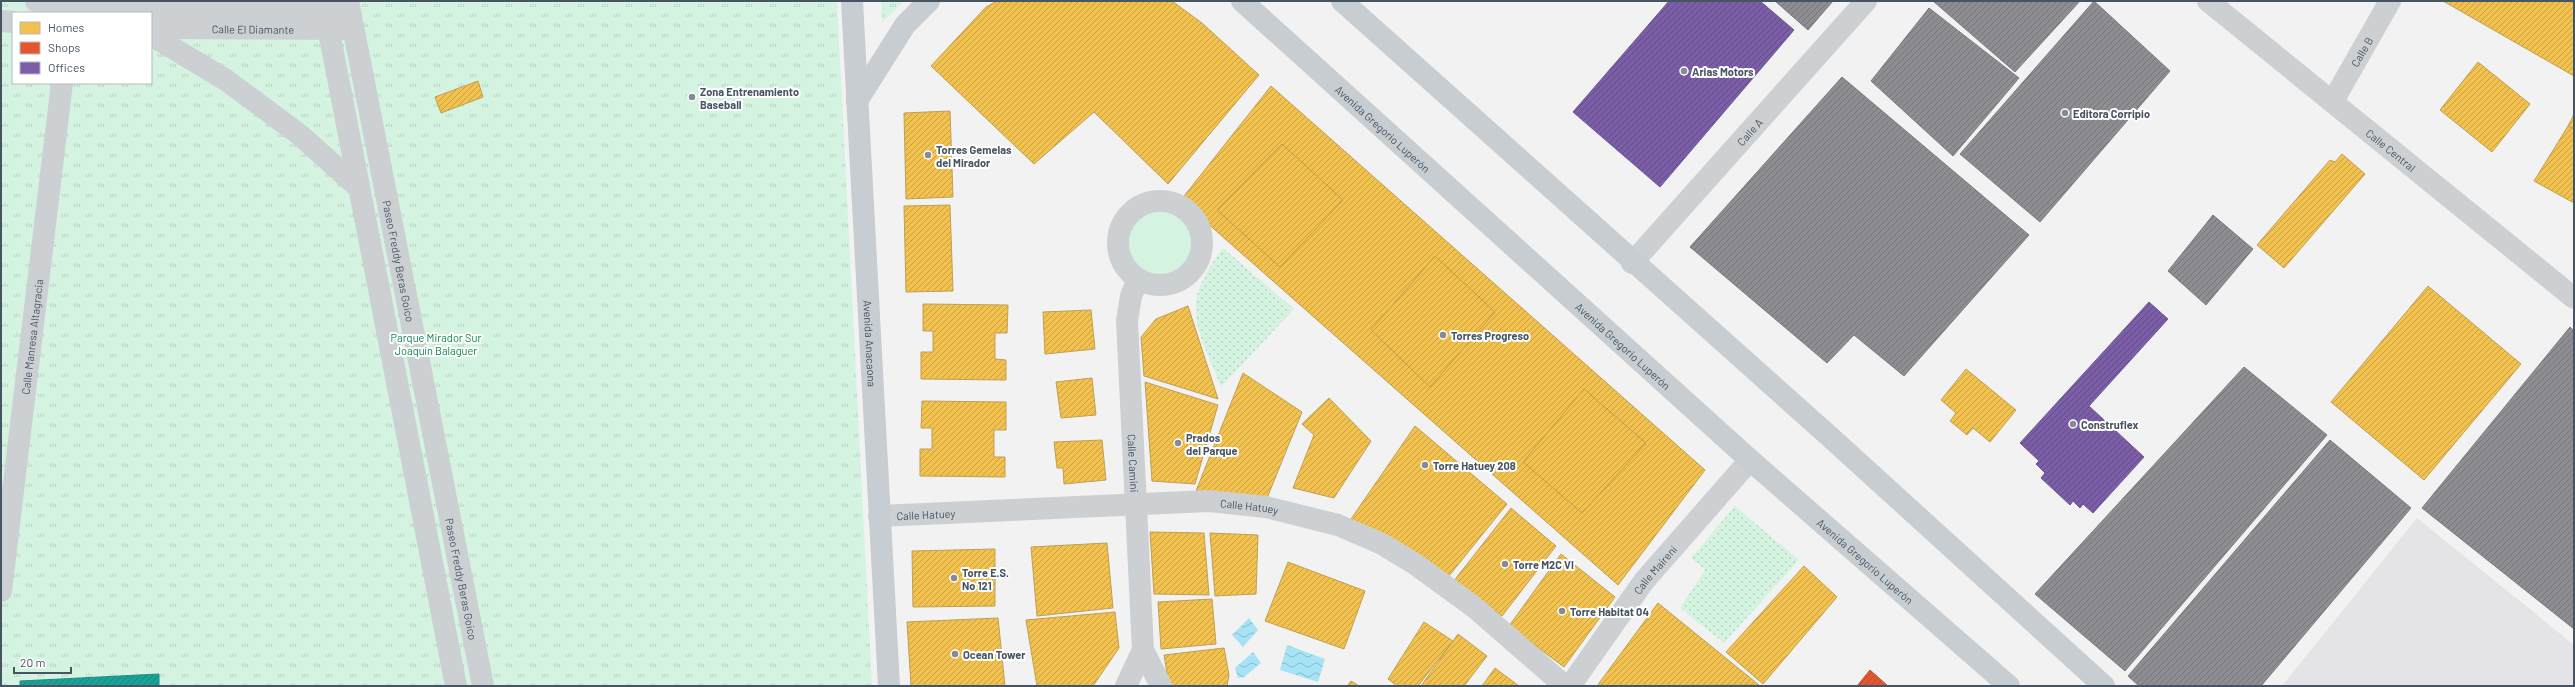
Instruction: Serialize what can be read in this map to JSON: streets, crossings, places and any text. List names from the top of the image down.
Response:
{
  "streets": {
    "main road": ["Avenida Gregorio Luperón", "Avenida Anacaona"],
    "street": [
      "Calle El Diamante",
      "Calle B",
      "Calle A",
      "Calle Central",
      "Paseo Freddy Beras Goico",
      "Calle Manresa Altagracia",
      "Calle Camini",
      "Calle Hatuey",
      "Calle Mairení"
    ]
  },
  "crossings": [
    ["Calle El Diamante", "Paseo Freddy Beras Goico"],
    ["Calle B", "Calle Central"],
    ["Avenida Gregorio Luperón", "Calle Mairení"],
    ["Avenida Anacaona", "Calle Hatuey"],
    ["Calle Camini", "Calle Hatuey"]
  ],
  "parks": ["Parque Mirador Sur Joaquín Balaguer"],
  "places": [
    "Arias Motors",
    "Zona Entrenamiento Baseball",
    "Editora Corripio",
    "Torres Gemelas del Mirador",
    "Torres Progreso",
    "Construflex",
    "Prados del Parque",
    "Torre Hatuey 208",
    "Torre M2C VI",
    "Torre E.S. No 121",
    "Torre Habitat 04",
    "Ocean Tower"
  ],
  "legend": ["Homes", "Shops", "Offices"],
  "scale_bar": "20 m"
}
